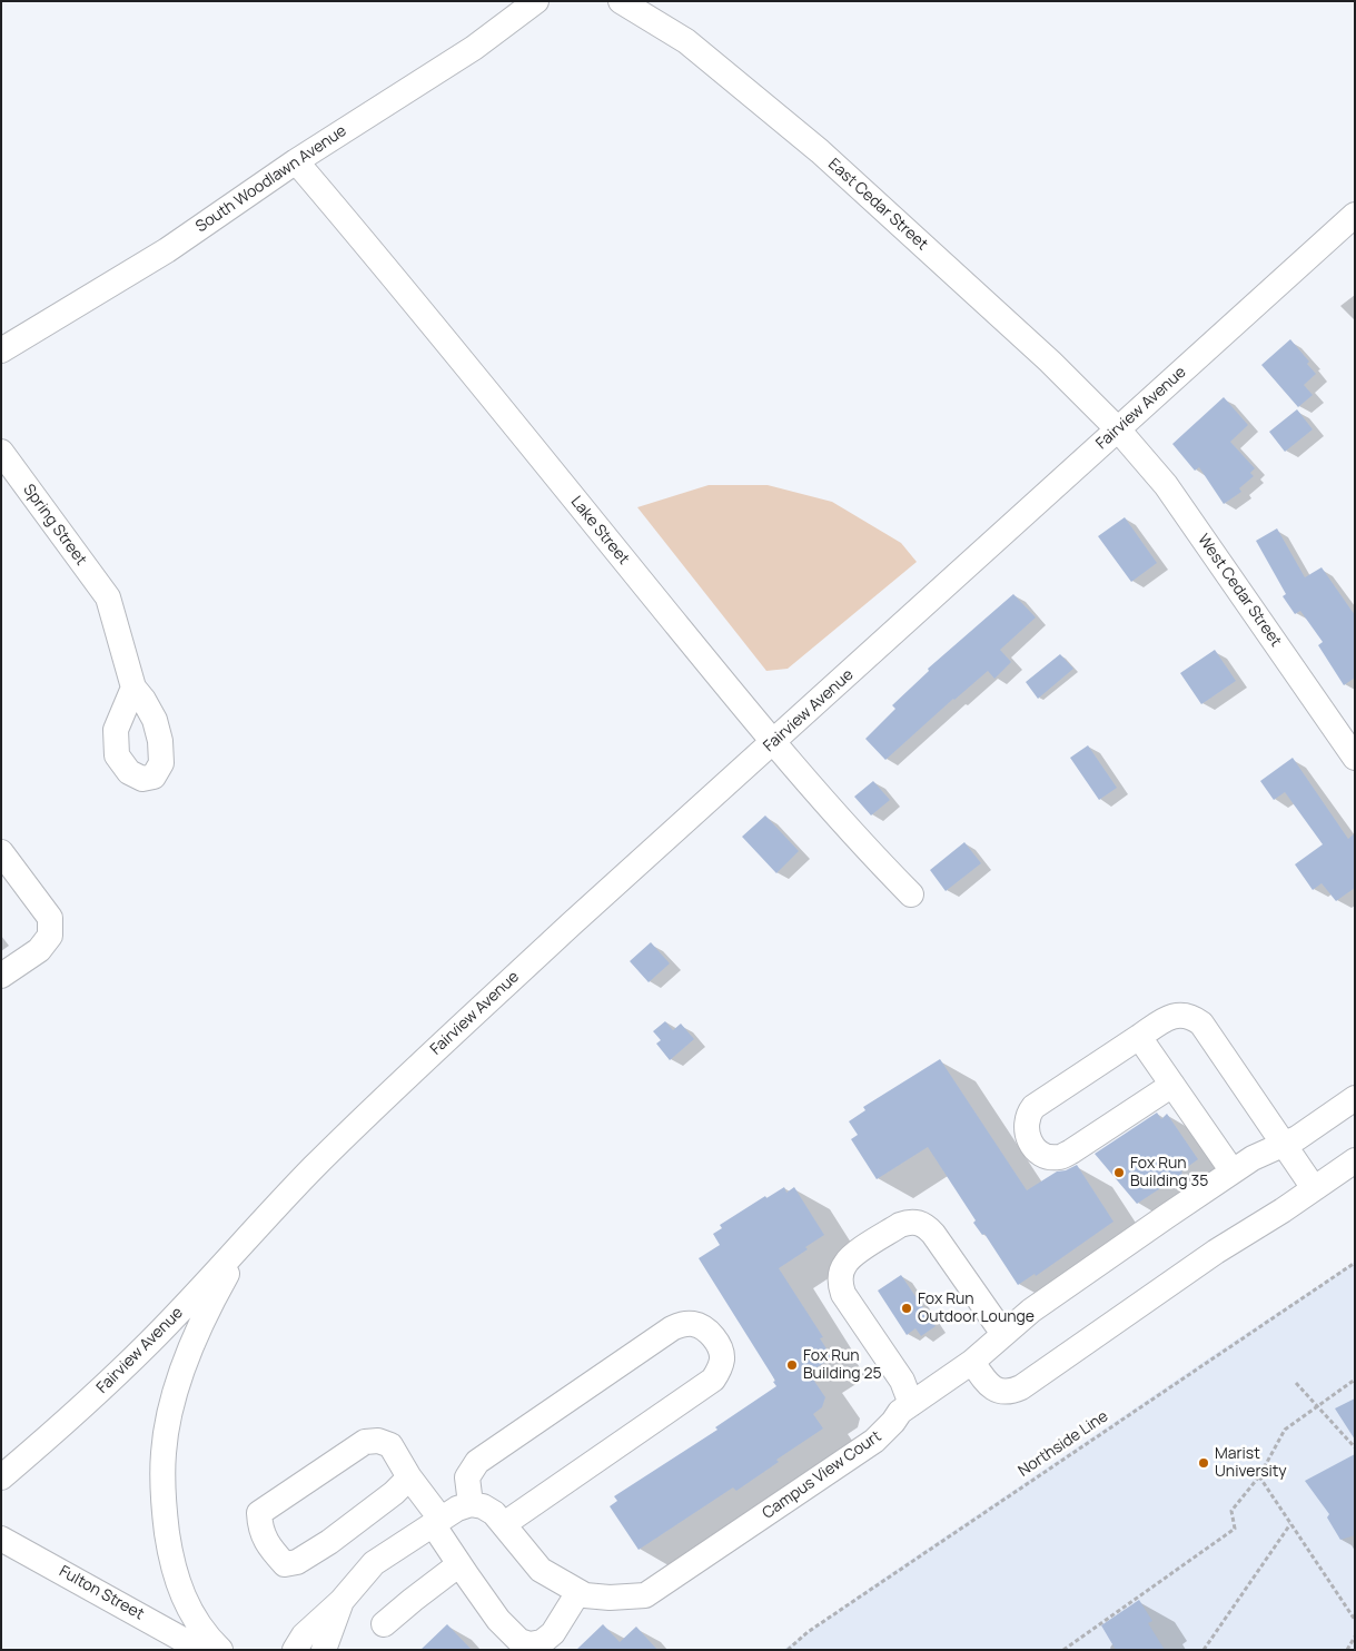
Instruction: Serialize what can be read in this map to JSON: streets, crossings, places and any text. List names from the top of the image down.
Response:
{
  "streets": {
    "street": [
      "South Woodlawn Avenue",
      "East Cedar Street",
      "Fairview Avenue",
      "Spring Street",
      "Lake Street",
      "West Cedar Street",
      "Campus View Court",
      "Fulton Street"
    ],
    "path": ["Northside Line"]
  },
  "crossings": [
    ["South Woodlawn Avenue", "Lake Street"],
    ["East Cedar Street", "Fairview Avenue"],
    ["East Cedar Street", "West Cedar Street"],
    ["Fairview Avenue", "Lake Street"],
    ["Fairview Avenue", "West Cedar Street"]
  ],
  "places": [
    "Fox Run Building 35",
    "Fox Run Outdoor Lounge",
    "Fox Run Building 25",
    "Marist University"
  ]
}
